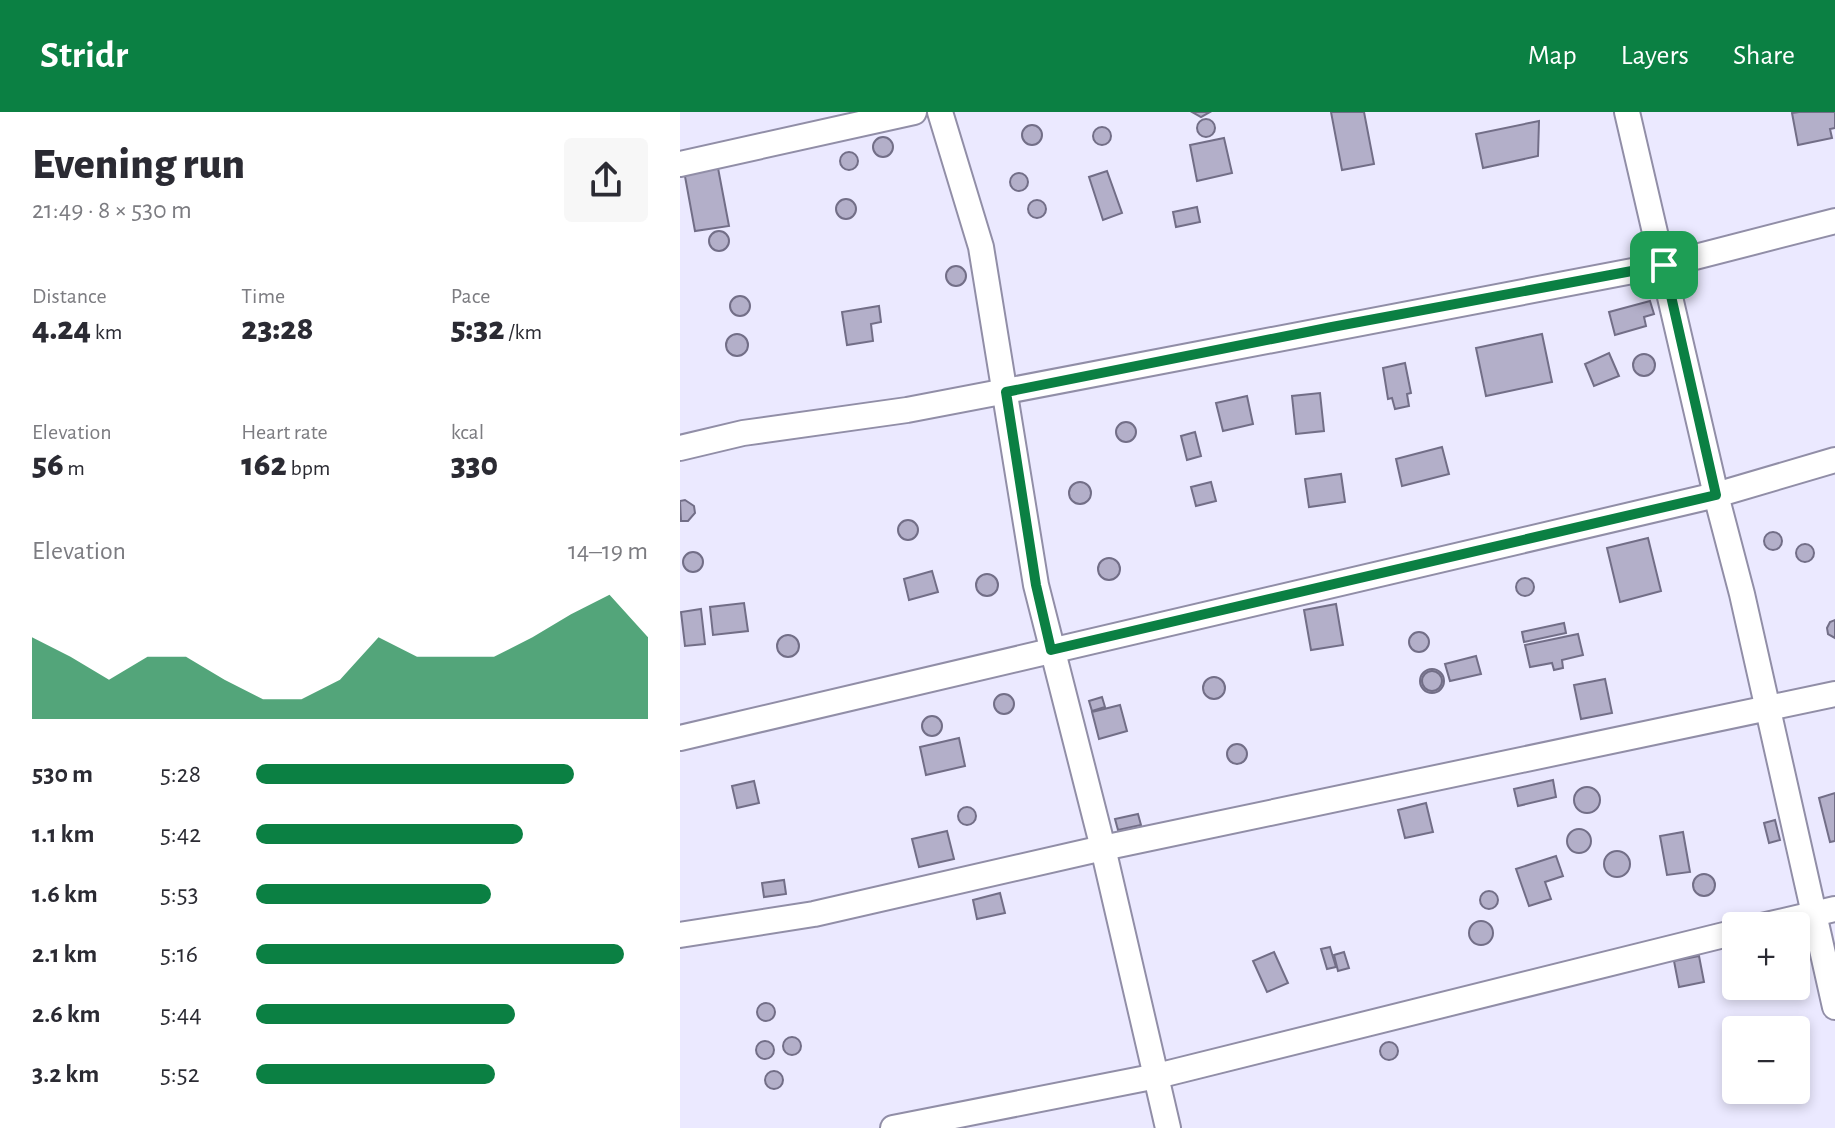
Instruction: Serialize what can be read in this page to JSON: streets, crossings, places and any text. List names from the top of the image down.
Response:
{
  "page": {
    "header": "Stridr",
    "nav": ["Map", "Layers", "Share"],
    "heading": ["Evening run", "21:49 · 8 × 530 m"],
    "stats": [
      ["Distance", "4.24 km"],
      ["Time", "23:28"],
      ["Pace", "5:32 /km"],
      ["Elevation", "56 m"],
      ["Heart rate", "162 bpm"],
      ["kcal", "330"]
    ],
    "chart": ["Elevation", "14–19 m"],
    "list": [
      {
        "name": "530 m",
        "note": "5:28"
      },
      {
        "name": "1.1 km",
        "note": "5:42"
      },
      {
        "name": "1.6 km",
        "note": "5:53"
      },
      {
        "name": "2.1 km",
        "note": "5:16"
      },
      {
        "name": "2.6 km",
        "note": "5:44"
      },
      {
        "name": "3.2 km",
        "note": "5:52"
      }
    ],
    "map_buttons": ["+", "−"]
  }
}
